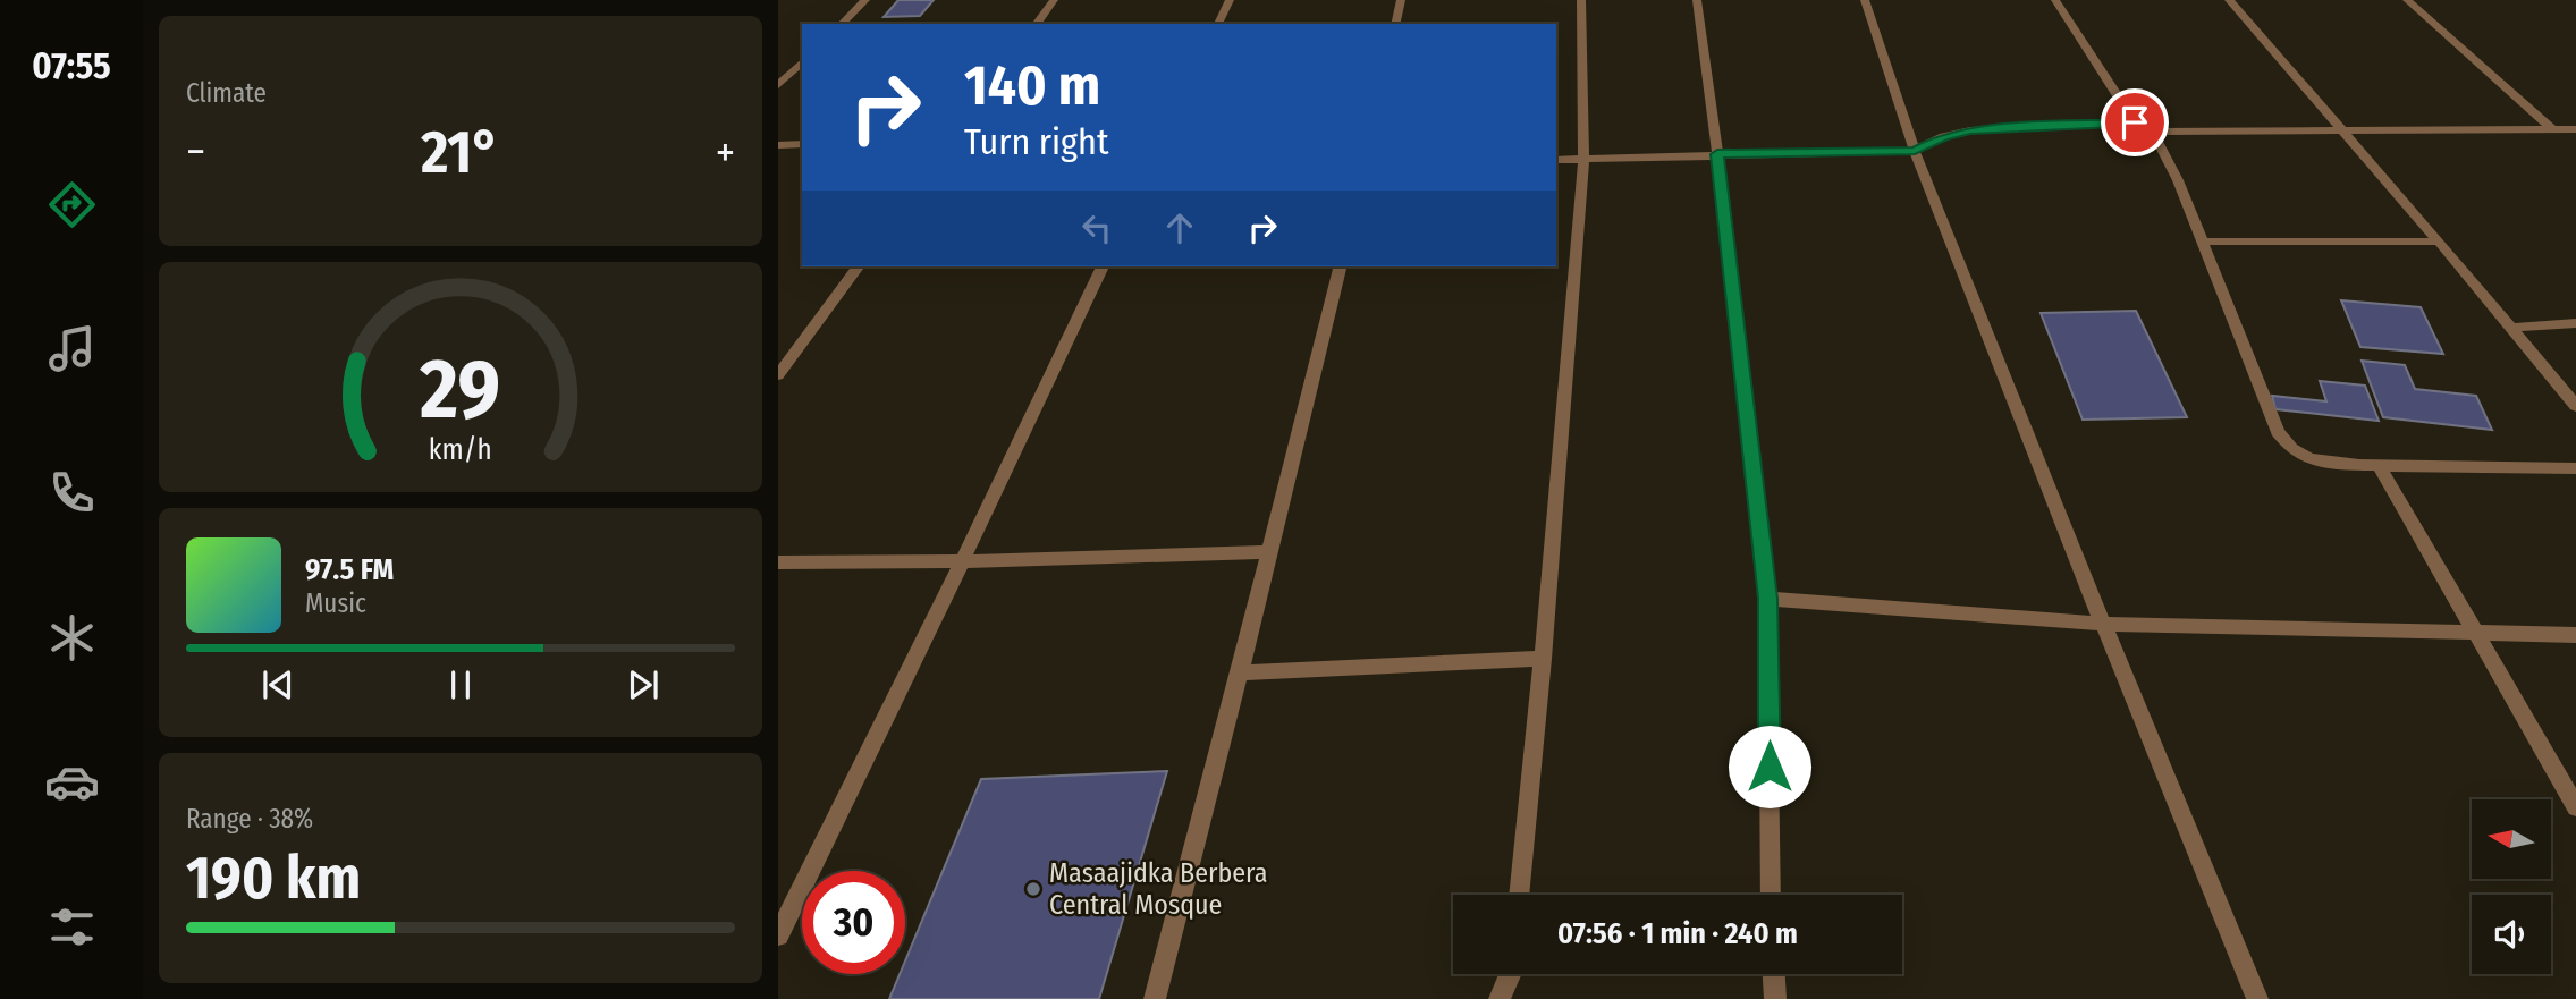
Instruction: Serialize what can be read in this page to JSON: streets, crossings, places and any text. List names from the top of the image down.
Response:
{
  "places": ["Masaajidka Berbera Central Mosque"],
  "north": "left",
  "page": {
    "tabs": "07:55",
    "tile": [
      "Climate",
      ["Range · 38%", "190 km"]
    ],
    "turn": ["140 m", "Turn right"],
    "heat": ["−", "21°", "+"],
    "song": ["97.5 FM", "Music"],
    "limit": "30",
    "trip": "07:56 · 1 min · 240 m",
    "gauge": ["29", "km/h"]
  }
}
